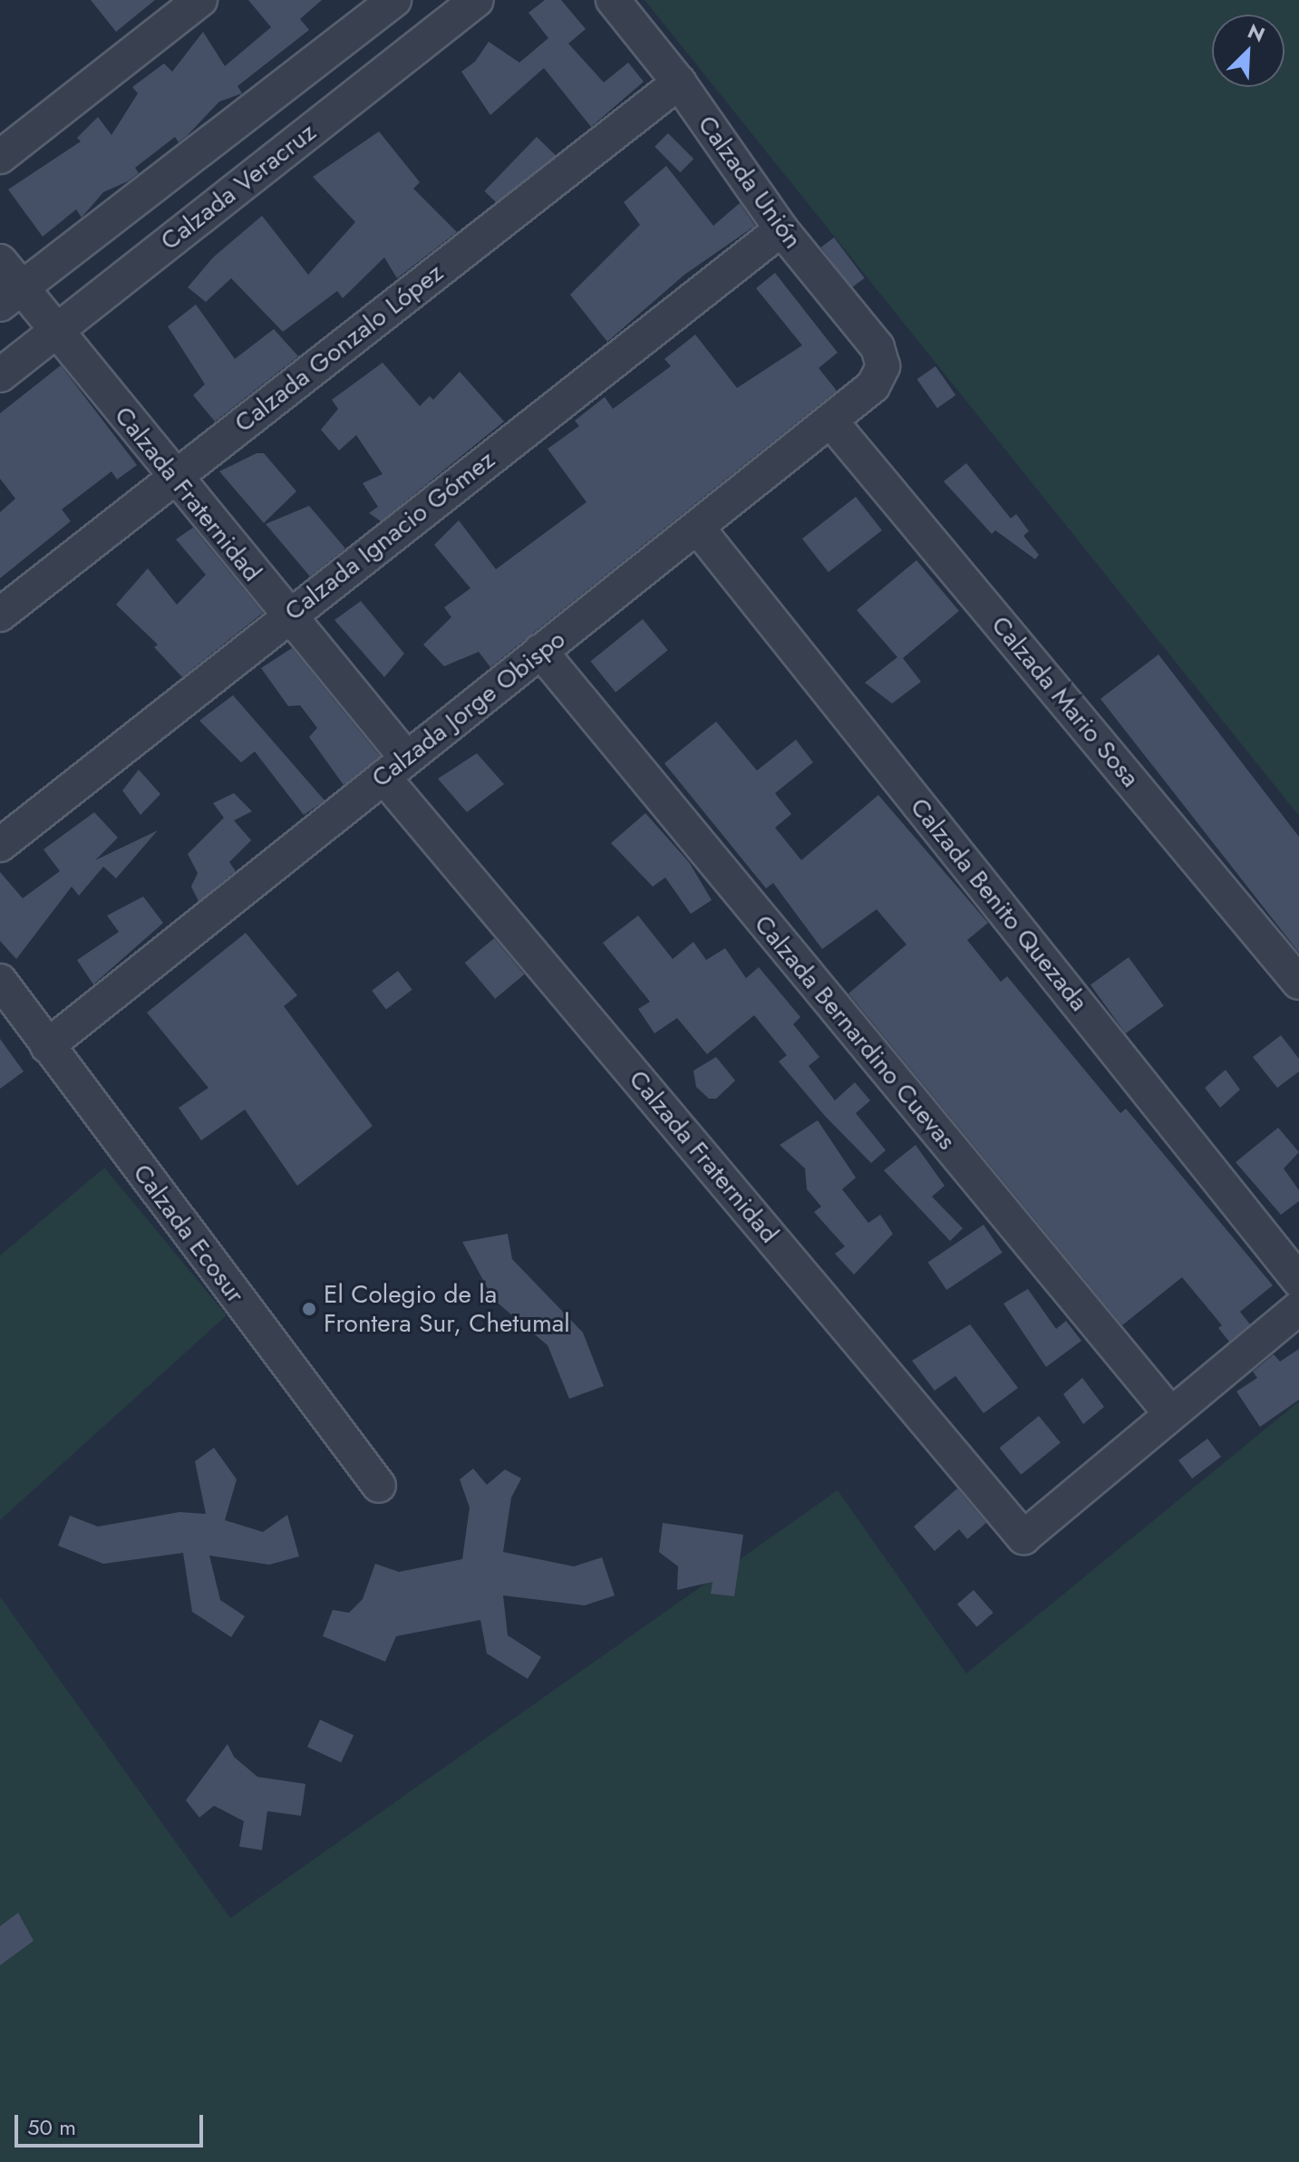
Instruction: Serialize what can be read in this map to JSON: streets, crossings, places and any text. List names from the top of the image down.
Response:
{
  "streets": {
    "street": [
      "Calzada Unión",
      "Calzada Veracruz",
      "Calzada Gonzalo López",
      "Calzada Fraternidad",
      "Calzada Ignacio Gómez",
      "Calzada Mario Sosa",
      "Calzada Jorge Obispo",
      "Calzada Benito Quezada",
      "Calzada Bernardino Cuevas",
      "Calzada Ecosur"
    ]
  },
  "crossings": [
    ["Calzada Unión", "Calzada Gonzalo López"],
    ["Calzada Unión", "Calzada Ignacio Gómez"],
    ["Calzada Unión", "Calzada Jorge Obispo"],
    ["Calzada Veracruz", "Calzada Fraternidad"],
    ["Calzada Gonzalo López", "Calzada Fraternidad"],
    ["Calzada Fraternidad", "Calzada Ignacio Gómez"],
    ["Calzada Fraternidad", "Calzada Jorge Obispo"],
    ["Calzada Fraternidad", "Calzada Bernardino Cuevas"],
    ["Calzada Mario Sosa", "Calzada Jorge Obispo"],
    ["Calzada Jorge Obispo", "Calzada Benito Quezada"],
    ["Calzada Jorge Obispo", "Calzada Bernardino Cuevas"],
    ["Calzada Jorge Obispo", "Calzada Ecosur"]
  ],
  "places": ["El Colegio de la Frontera Sur, Chetumal"],
  "scale_bar": "50 m",
  "north": "top right"
}
